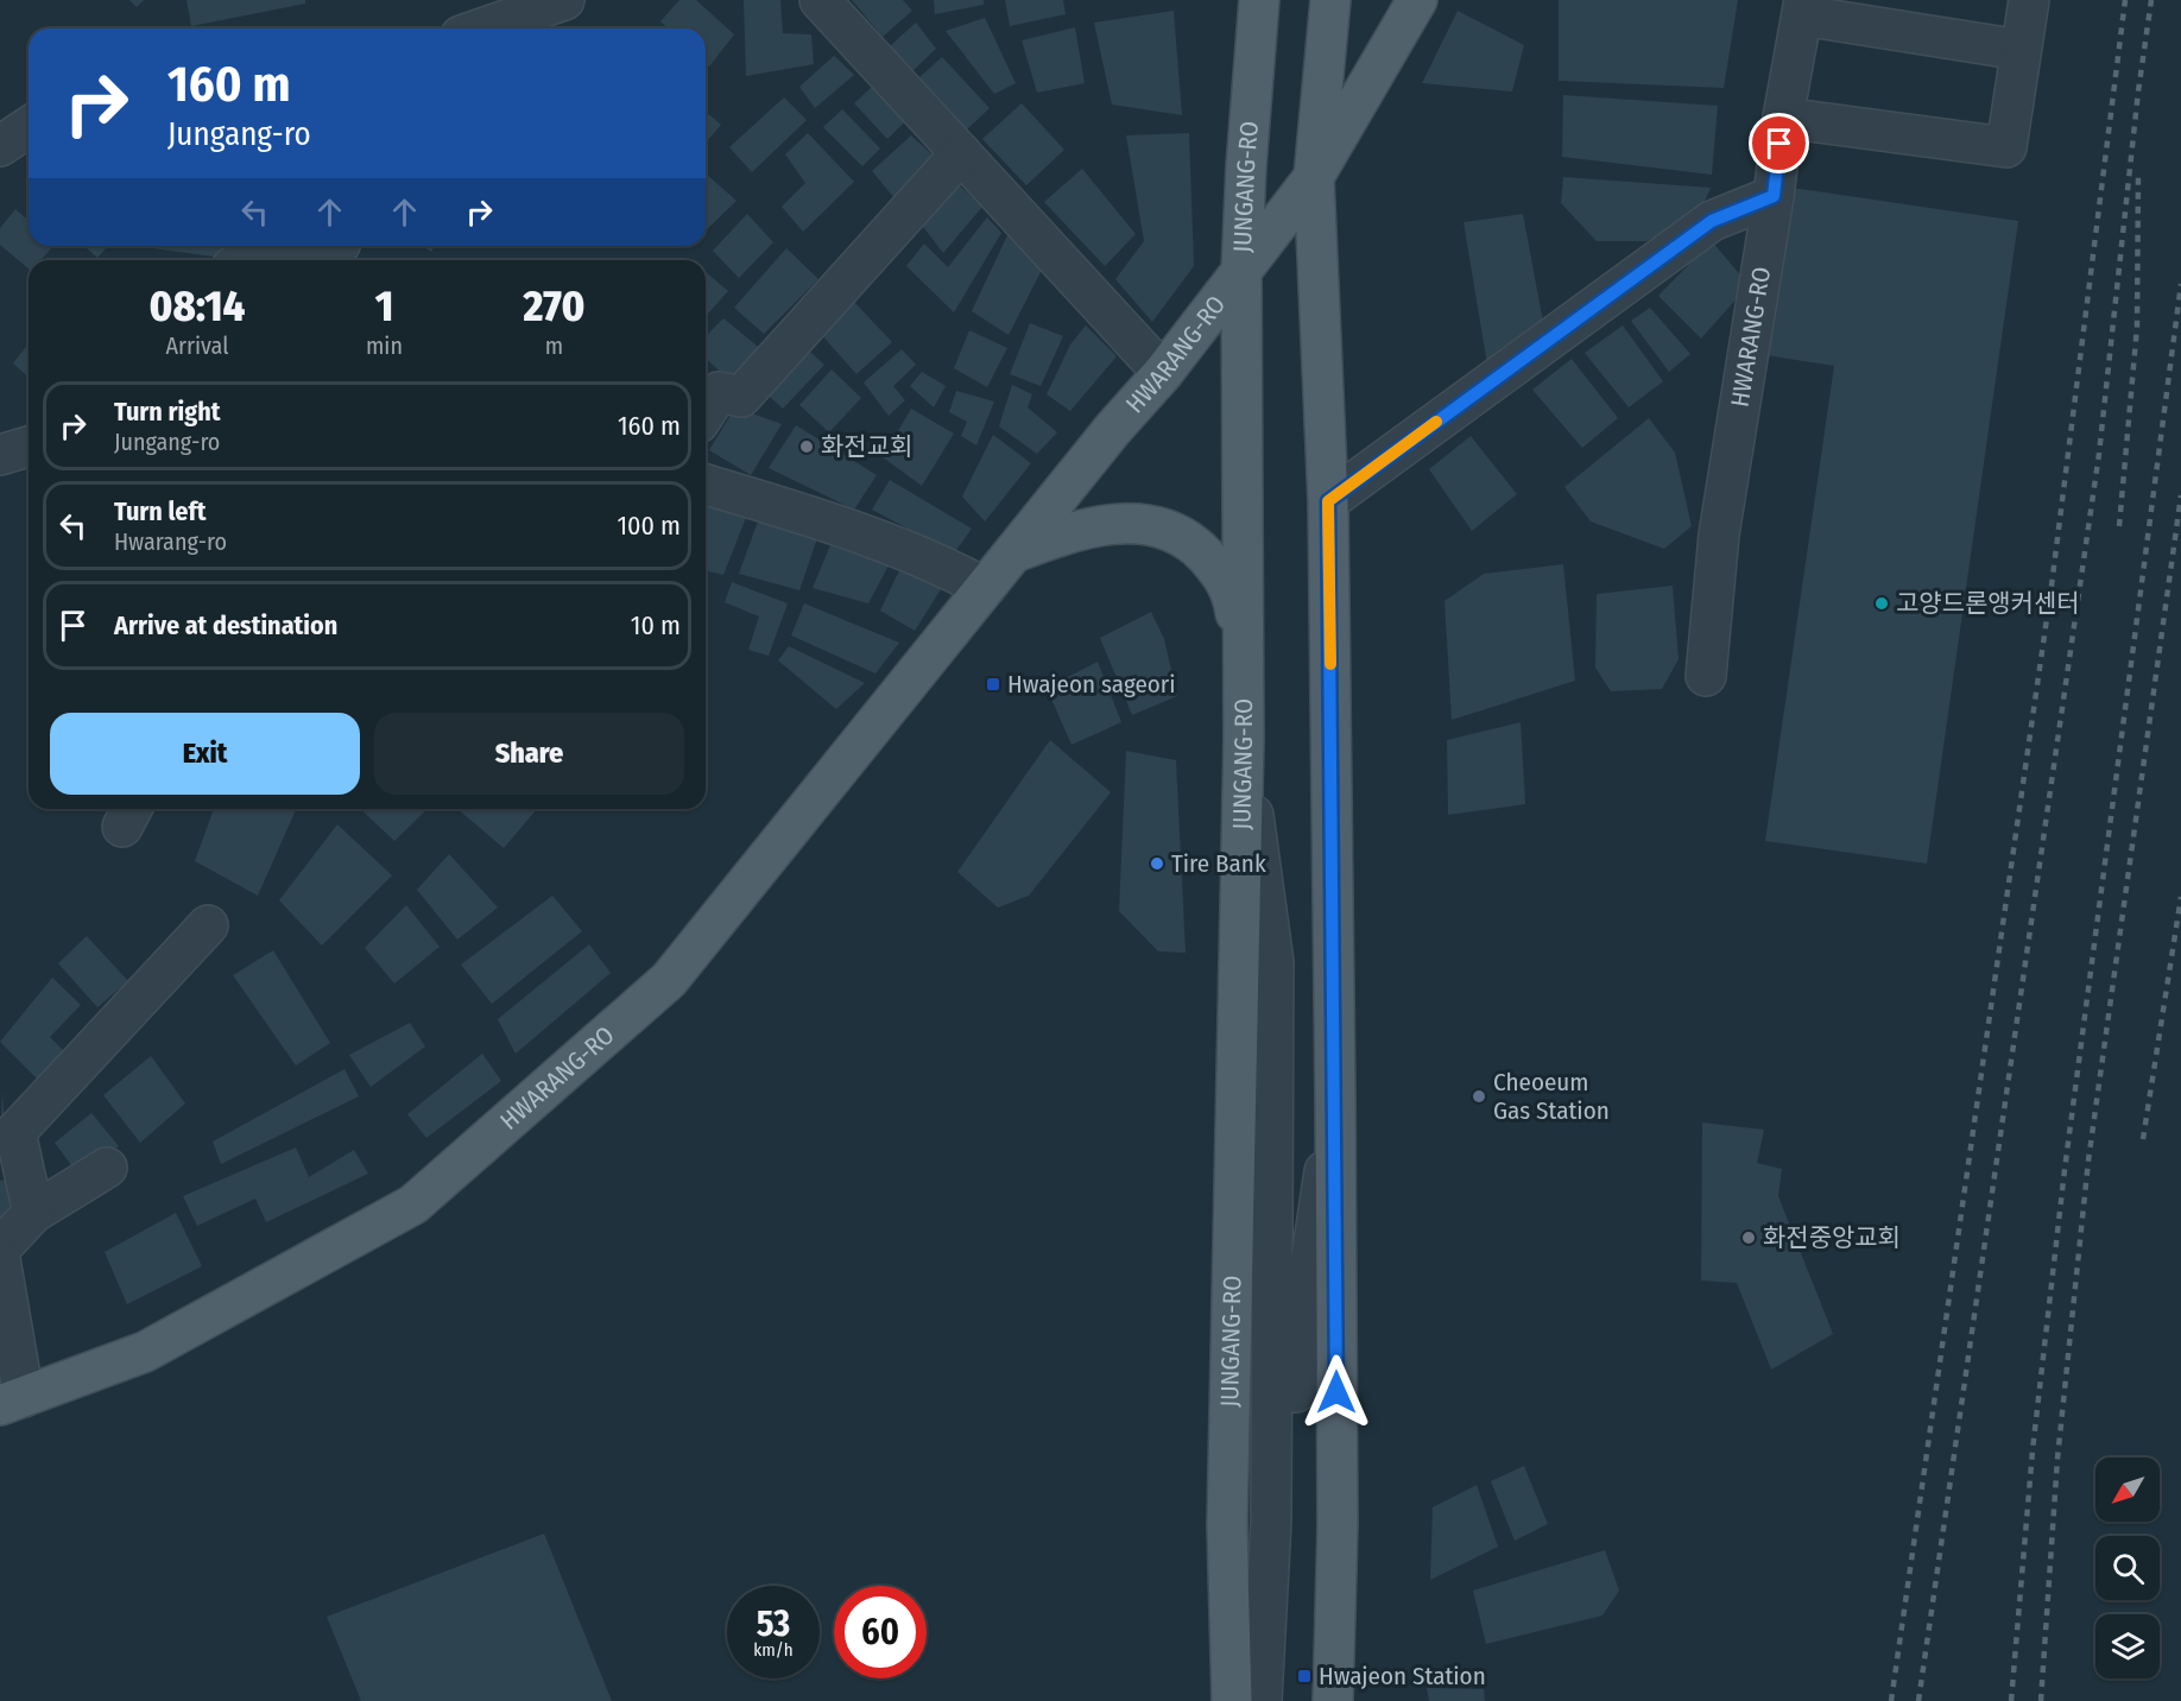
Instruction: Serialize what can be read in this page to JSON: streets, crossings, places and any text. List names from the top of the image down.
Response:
{
  "streets": {
    "main road": ["JUNGANG-RO", "HWARANG-RO"]
  },
  "crossings": [
    ["JUNGANG-RO", "HWARANG-RO"]
  ],
  "places": {
    "other": [
      "화전교회",
      "고양드론앵커센터",
      "Tire Bank",
      "Cheoeum Gas Station",
      "화전중앙교회"
    ],
    "transit": ["Hwajeon sageori", "Hwajeon Station"]
  },
  "north": "bottom left",
  "page": {
    "turn": ["160 m", "Jungang-ro"],
    "eta": [
      "08:14",
      "Arrival",
      "1",
      "min",
      "270",
      "m"
    ],
    "list": [
      {
        "name": "Turn right",
        "note": "Jungang-ro",
        "value": "160 m"
      },
      {
        "name": "Turn left",
        "note": "Hwarang-ro",
        "value": "100 m"
      },
      {
        "name": "Arrive at destination",
        "value": "10 m"
      }
    ],
    "buttons": ["Exit", "Share"],
    "speed": "53 km/h",
    "limit": "60"
  }
}
